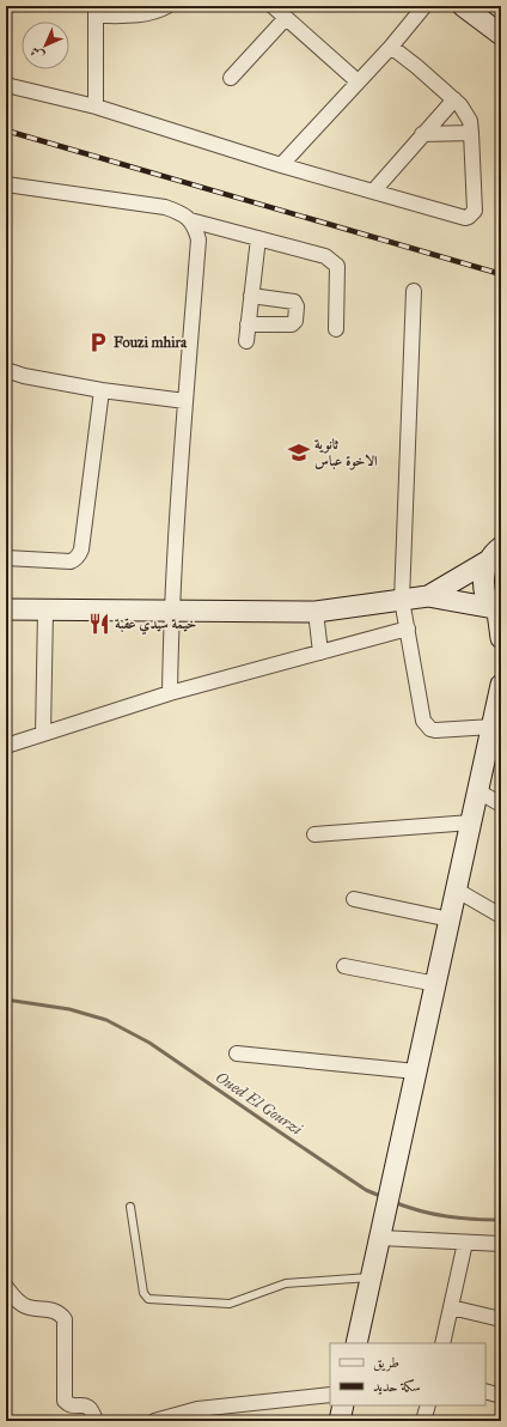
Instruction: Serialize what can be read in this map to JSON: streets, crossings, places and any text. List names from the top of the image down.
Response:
{
  "water": ["Oued El Gourzi"],
  "places": {
    "parking": ["Fouzi mhira"],
    "school or university": ["ثانوية الاخوة عباس"],
    "restaurant": ["خيمة سيدي عقبة"]
  },
  "legend": ["طريق", "سكة حديد"],
  "north": "bottom left"
}
